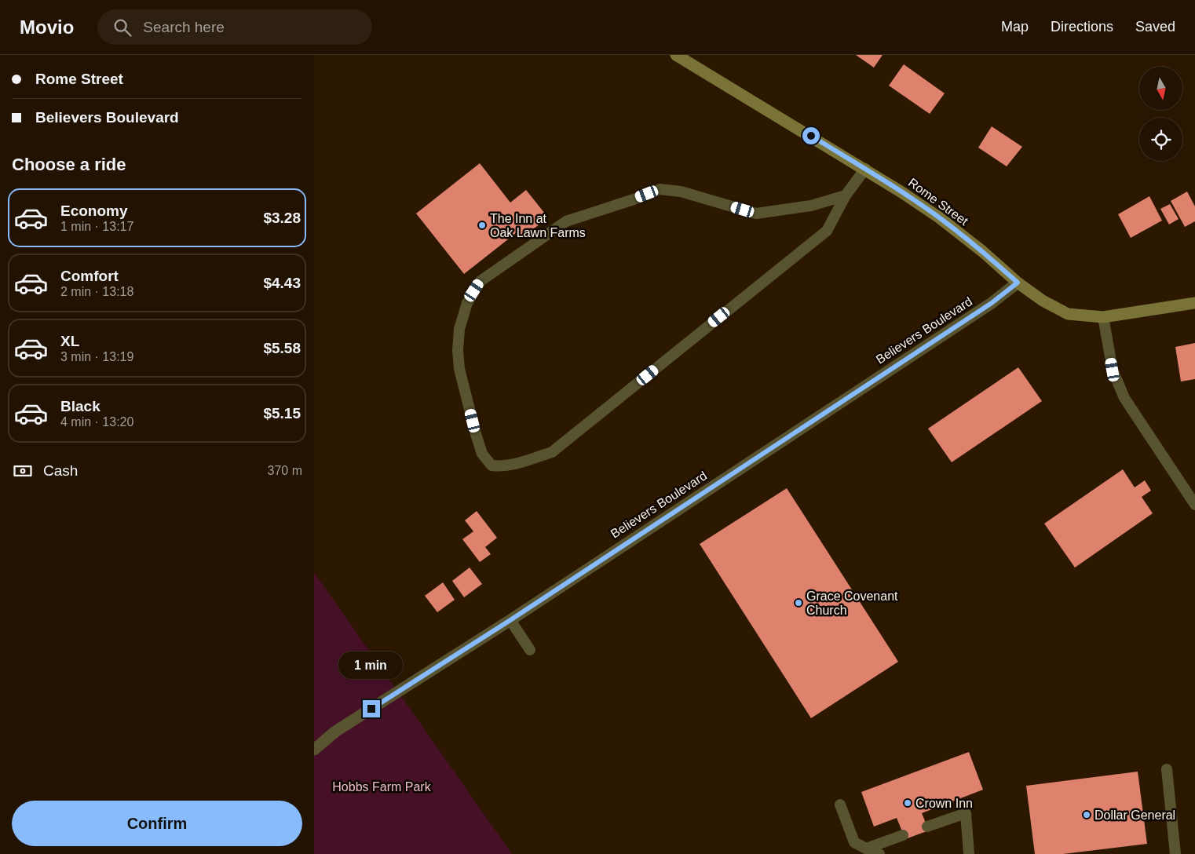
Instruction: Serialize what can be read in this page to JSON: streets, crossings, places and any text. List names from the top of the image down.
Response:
{
  "streets": {
    "street": ["Rome Street", "Believers Boulevard"]
  },
  "crossings": [
    ["Rome Street", "Believers Boulevard"]
  ],
  "parks": ["Hobbs Farm Park"],
  "places": [
    "The Inn at Oak Lawn Farms",
    "Grace Covenant Church",
    "Crown Inn",
    "Dollar General"
  ],
  "north": "bottom",
  "page": {
    "header": "Movio",
    "search": "Search here",
    "nav": ["Map", "Directions", "Saved"],
    "banner": ["Rome Street", "Believers Boulevard"],
    "heading": "Choose a ride",
    "list": [
      {
        "name": "Economy",
        "note": "1 min · 13:17",
        "value": "$3.28"
      },
      {
        "name": "Comfort",
        "note": "2 min · 13:18",
        "value": "$4.43"
      },
      {
        "name": "XL",
        "note": "3 min · 13:19",
        "value": "$5.58"
      },
      {
        "name": "Black",
        "note": "4 min · 13:20",
        "value": "$5.15"
      }
    ],
    "pay": ["Cash", "370 m"],
    "bubble": "1 min",
    "buttons": "Confirm"
  }
}
